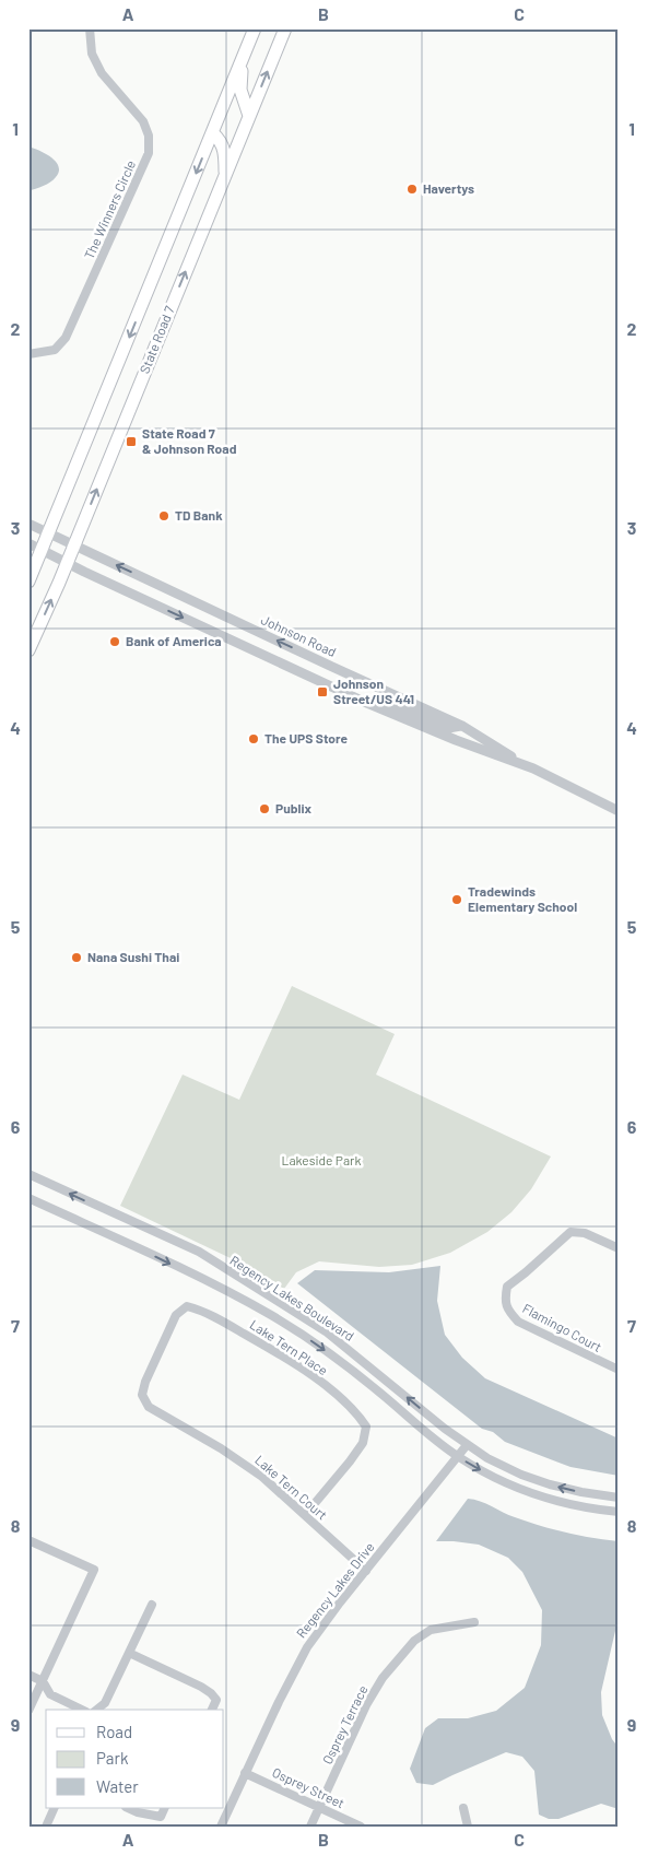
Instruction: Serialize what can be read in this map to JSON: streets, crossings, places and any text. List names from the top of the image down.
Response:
{
  "streets": {
    "main road": ["State Road 7"],
    "street": [
      "The Winners Circle",
      "Johnson Road",
      "Regency Lakes Boulevard",
      "Flamingo Court",
      "Lake Tern Place",
      "Lake Tern Court",
      "Regency Lakes Drive",
      "Osprey Terrace",
      "Osprey Street"
    ]
  },
  "crossings": [
    ["State Road 7", "Johnson Road"],
    ["Regency Lakes Boulevard", "Regency Lakes Drive"],
    ["Lake Tern Place", "Lake Tern Court"],
    ["Lake Tern Court", "Regency Lakes Drive"],
    ["Regency Lakes Drive", "Osprey Street"],
    ["Osprey Terrace", "Osprey Street"]
  ],
  "parks": ["Lakeside Park"],
  "places": {
    "other": [
      "Havertys",
      "TD Bank",
      "Bank of America",
      "The UPS Store",
      "Publix",
      "Tradewinds Elementary School",
      "Nana Sushi Thai"
    ],
    "transit": ["State Road 7 & Johnson Road", "Johnson Street/US 441"]
  },
  "legend": ["Road", "Park", "Water"],
  "grid": {
    "columns": ["A", "B", "C"],
    "rows": [
      "1",
      "2",
      "3",
      "4",
      "5",
      "6",
      "7",
      "8",
      "9"
    ]
  }
}
